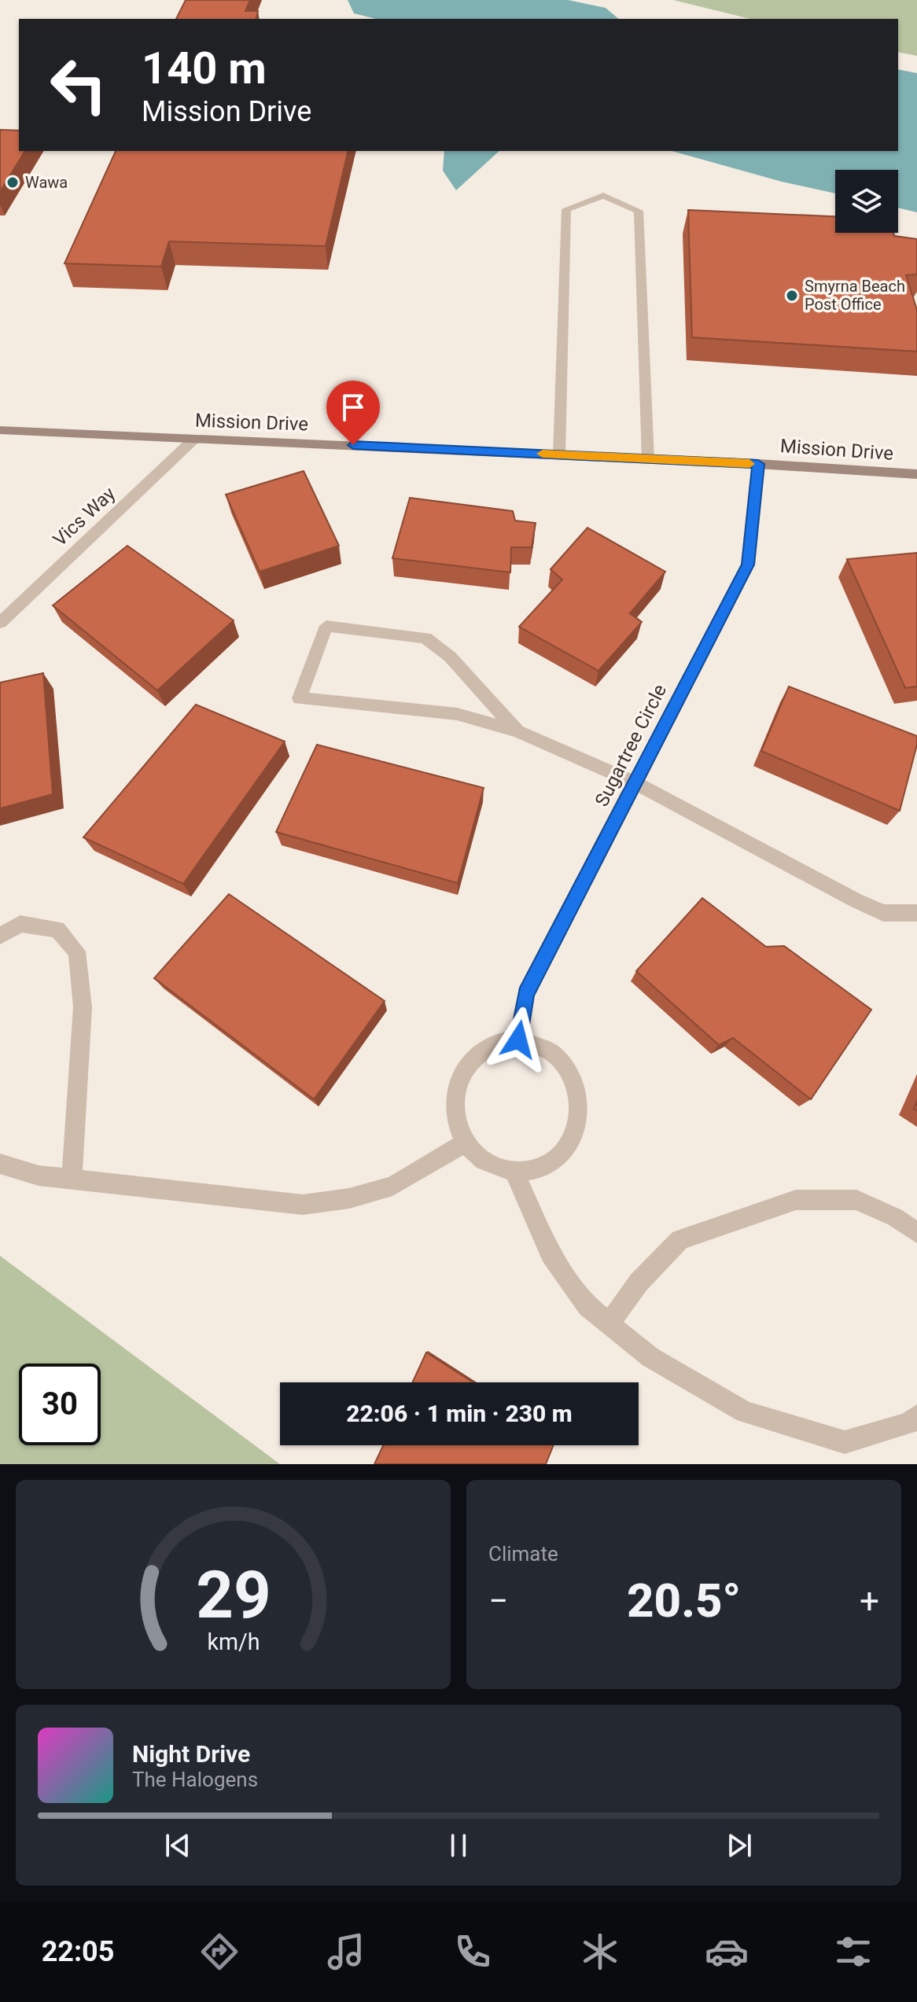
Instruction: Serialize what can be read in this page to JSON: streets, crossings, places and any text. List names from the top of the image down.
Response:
{
  "streets": {
    "street": ["Mission Drive", "Vics Way", "Sugartree Circle"]
  },
  "crossings": [
    ["Mission Drive", "Vics Way"],
    ["Mission Drive", "Sugartree Circle"]
  ],
  "places": ["Wawa", "Smyrna Beach Post Office"],
  "page": {
    "turn": ["140 m", "Mission Drive"],
    "limit": "30",
    "trip": "22:06 · 1 min · 230 m",
    "tile": "Climate",
    "heat": ["−", "20.5°", "+"],
    "song": ["Night Drive", "The Halogens"],
    "tabs": "22:05",
    "gauge": ["29", "km/h"]
  }
}
